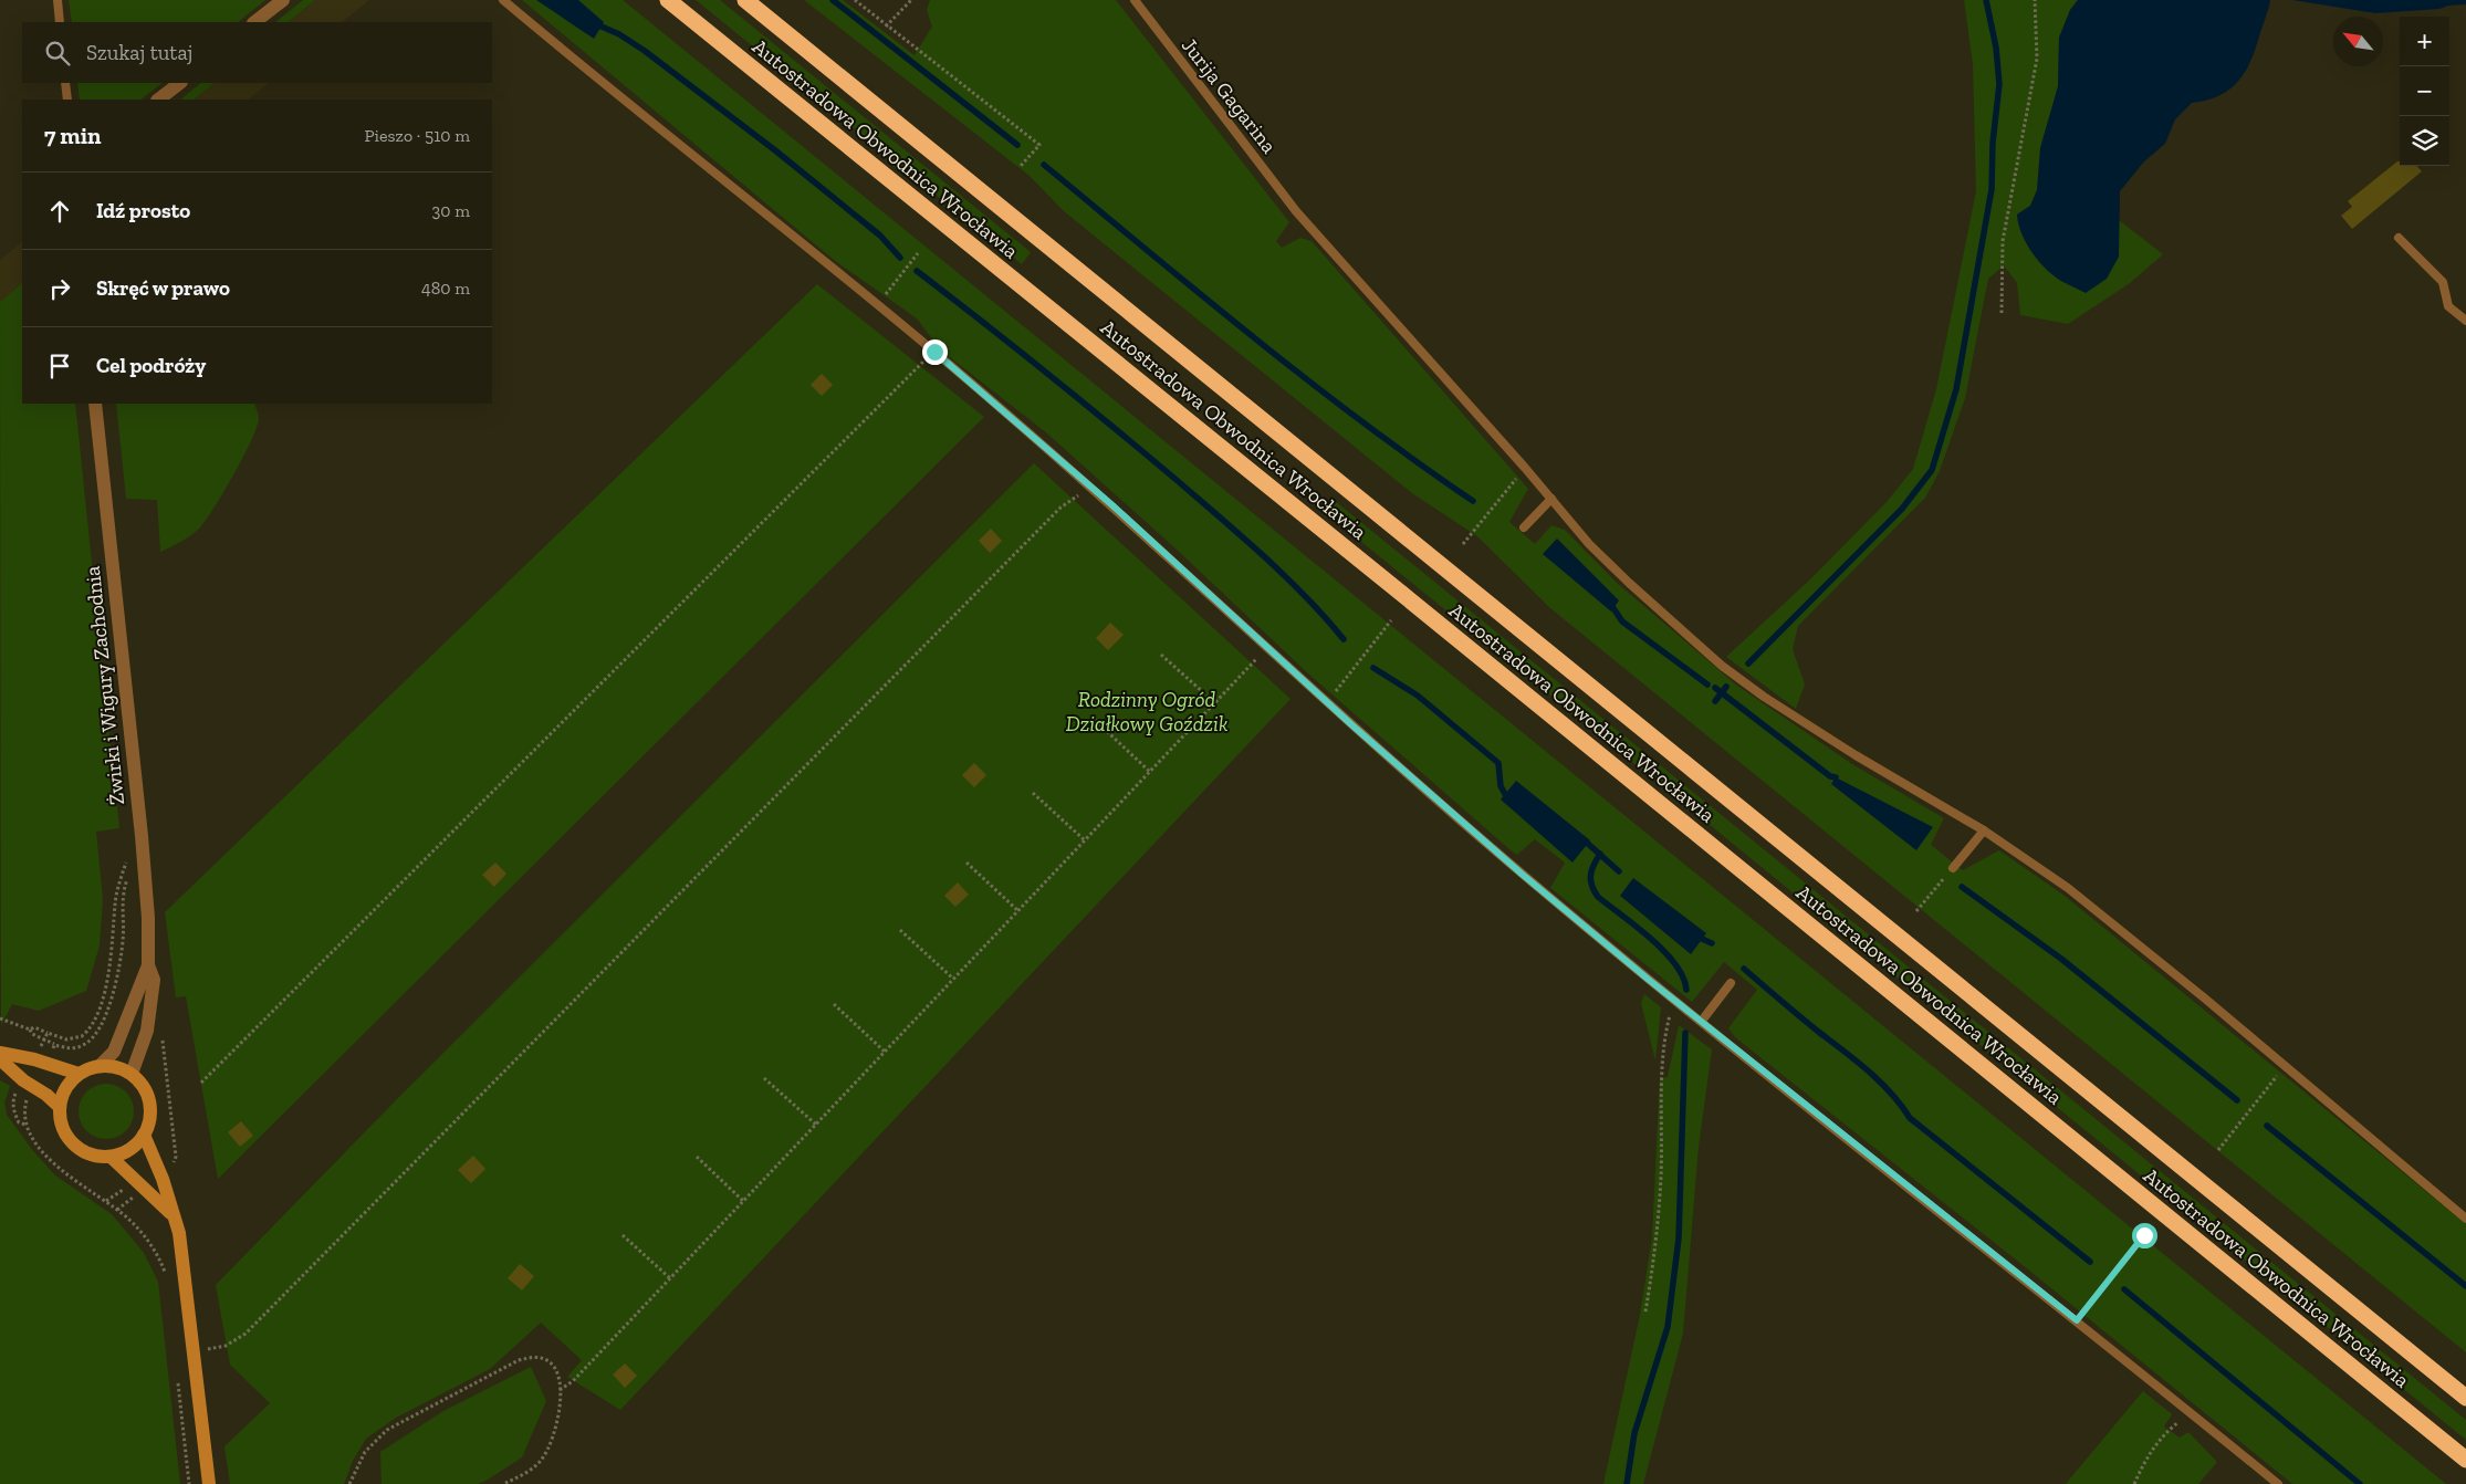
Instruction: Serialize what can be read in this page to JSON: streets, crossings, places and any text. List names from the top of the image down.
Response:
{
  "streets": {
    "highway": ["Autostradowa Obwodnica Wrocławia"],
    "street": ["Żwirki i Wigury Zachodnia"],
    "lane": ["Jurija Gagarina"]
  },
  "parks": ["Rodzinny Ogród Działkowy Goździk"],
  "north": "top left",
  "page": {
    "map_buttons": ["+", "−"],
    "search": "Szukaj tutaj",
    "heading": ["7 min", "Pieszo · 510 m"],
    "list": [
      ["Idź prosto", "30 m"],
      ["Skręć w prawo", "480 m"],
      "Cel podróży"
    ]
  }
}
